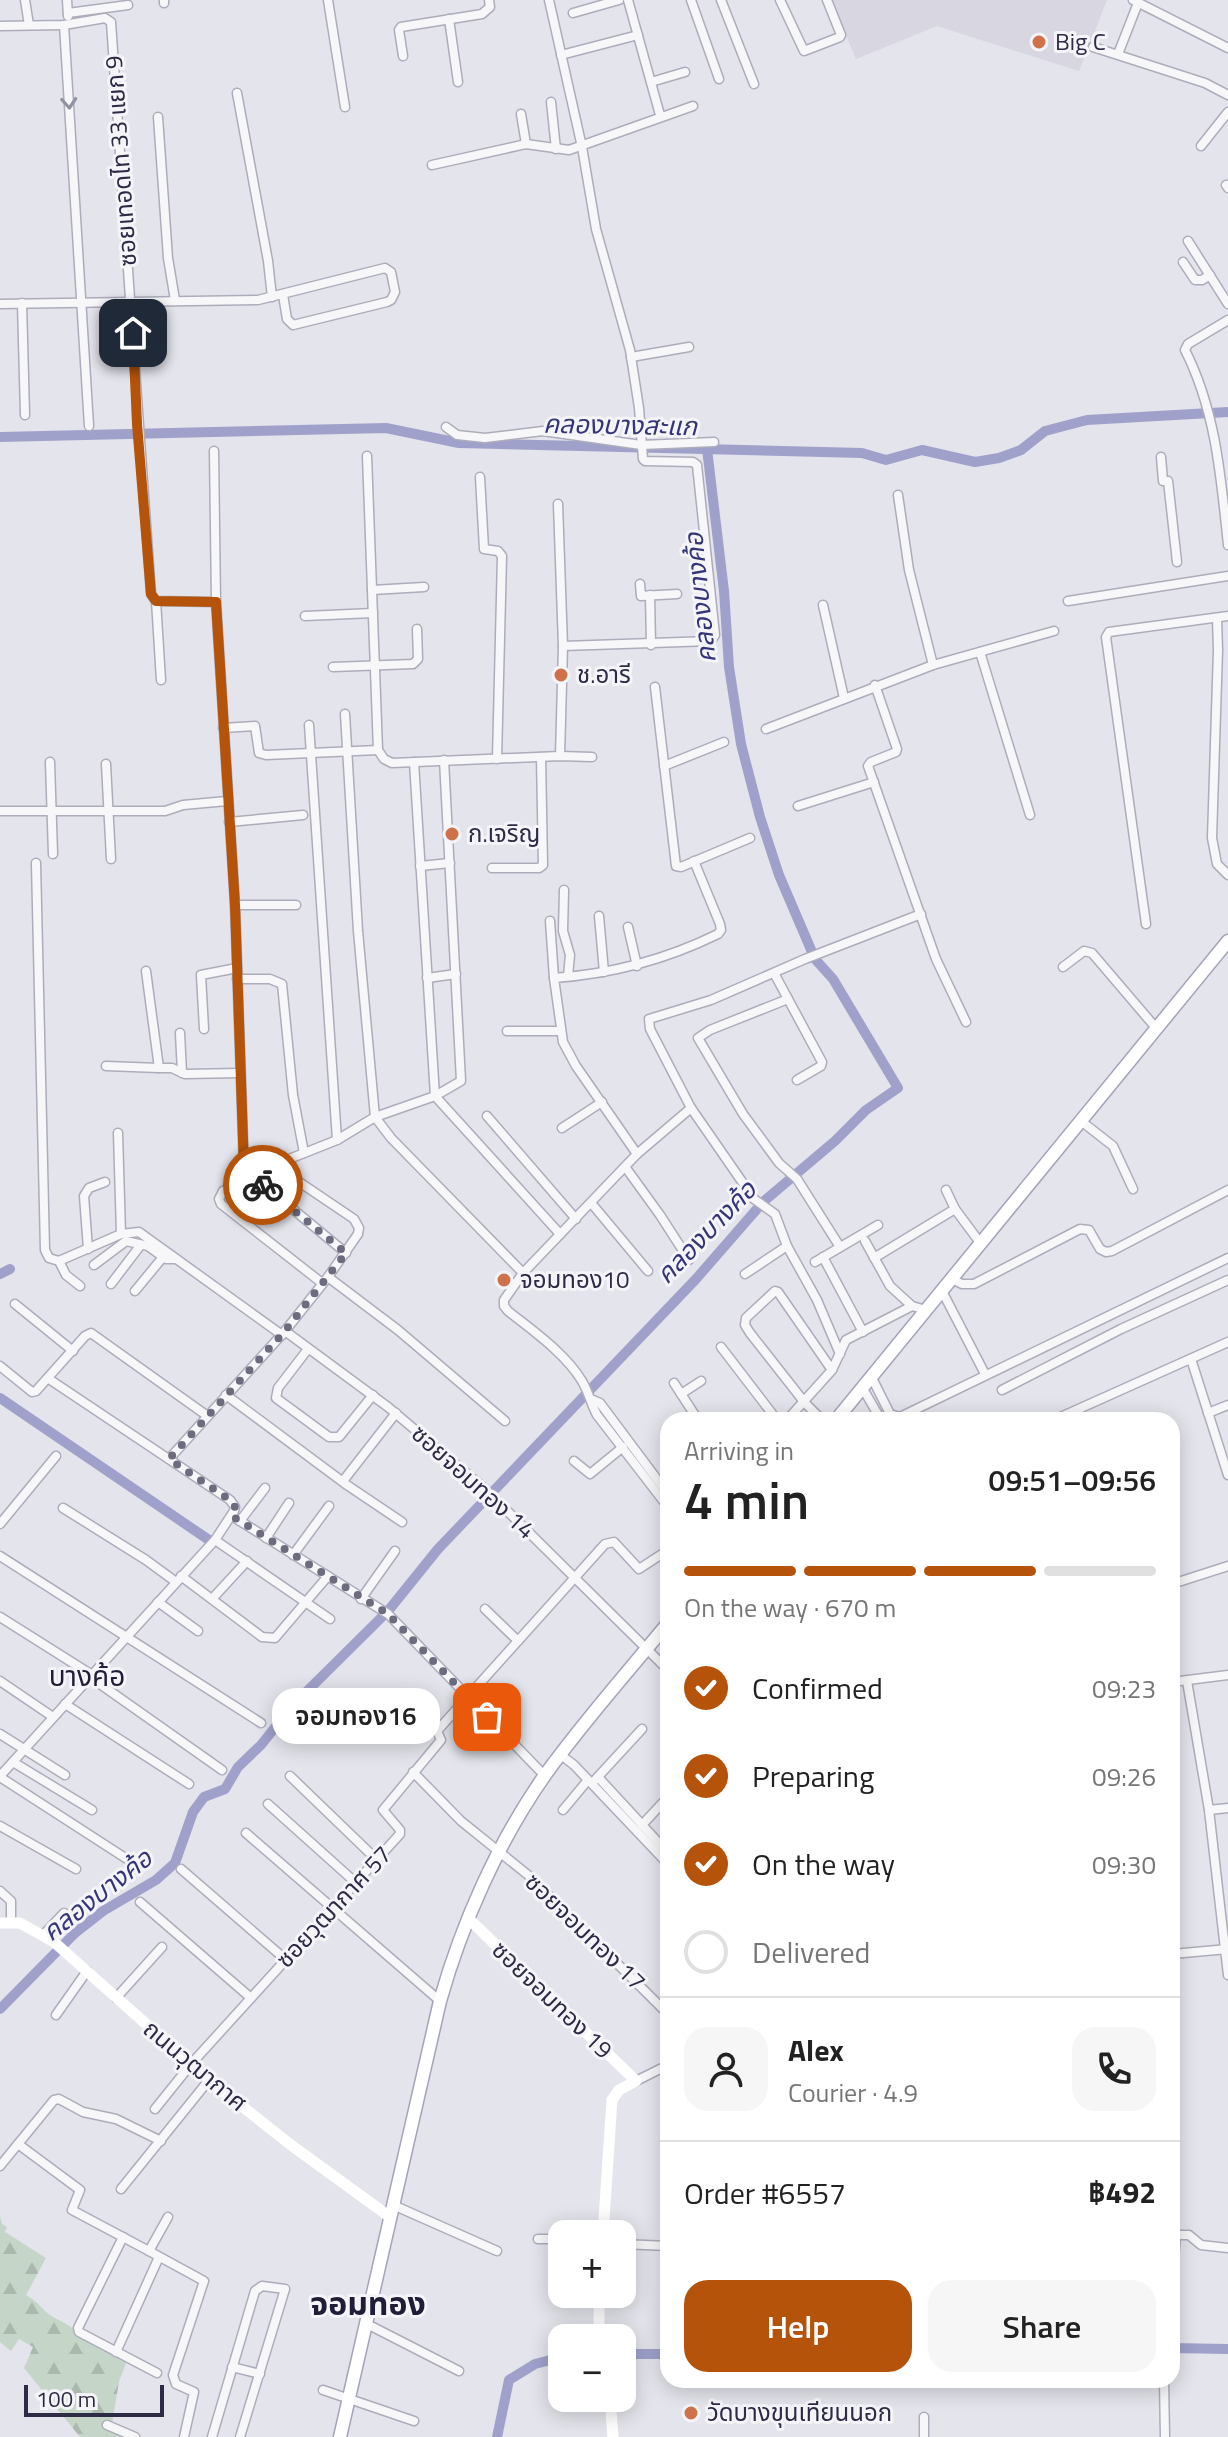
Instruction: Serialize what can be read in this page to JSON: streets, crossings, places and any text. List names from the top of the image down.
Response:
{
  "streets": {
    "main road": ["ซอยจอมทอง 19", "ถนนวุฒากาศ"],
    "street": [
      "ซอยเทอดไท 33 แยก 9",
      "ซอยจอมทอง 14",
      "ซอยวุฒากาศ 57",
      "ซอยจอมทอง 17"
    ]
  },
  "crossings": [
    ["ซอยวุฒากาศ 57", "ซอยจอมทอง 17"],
    ["ซอยวุฒากาศ 57", "ถนนวุฒากาศ"]
  ],
  "districts": ["บางค้อ", "จอมทอง"],
  "water": ["คลองบางสะแก", "คลองบางค้อ"],
  "places": [
    "Big C",
    "ช.อารี",
    "ก.เจริญ",
    "จอมทอง10",
    "จอมทอง16",
    "วัดบางขุนเทียนนอก"
  ],
  "scale_bar": "100 m",
  "page": {
    "heading": ["4 min", "Arriving in", "09:51–09:56"],
    "panel": [
      "Alex",
      "Courier · 4.9",
      "Order #6557",
      "฿492"
    ],
    "bar": "On the way · 670 m",
    "list": [
      ["Confirmed", "09:23"],
      ["Preparing", "09:26"],
      ["On the way", "09:30"],
      "Delivered"
    ],
    "bubble": "จอมทอง16",
    "map_buttons": ["+", "−"],
    "buttons": ["Help", "Share"],
    "scale": "100 m"
  }
}
